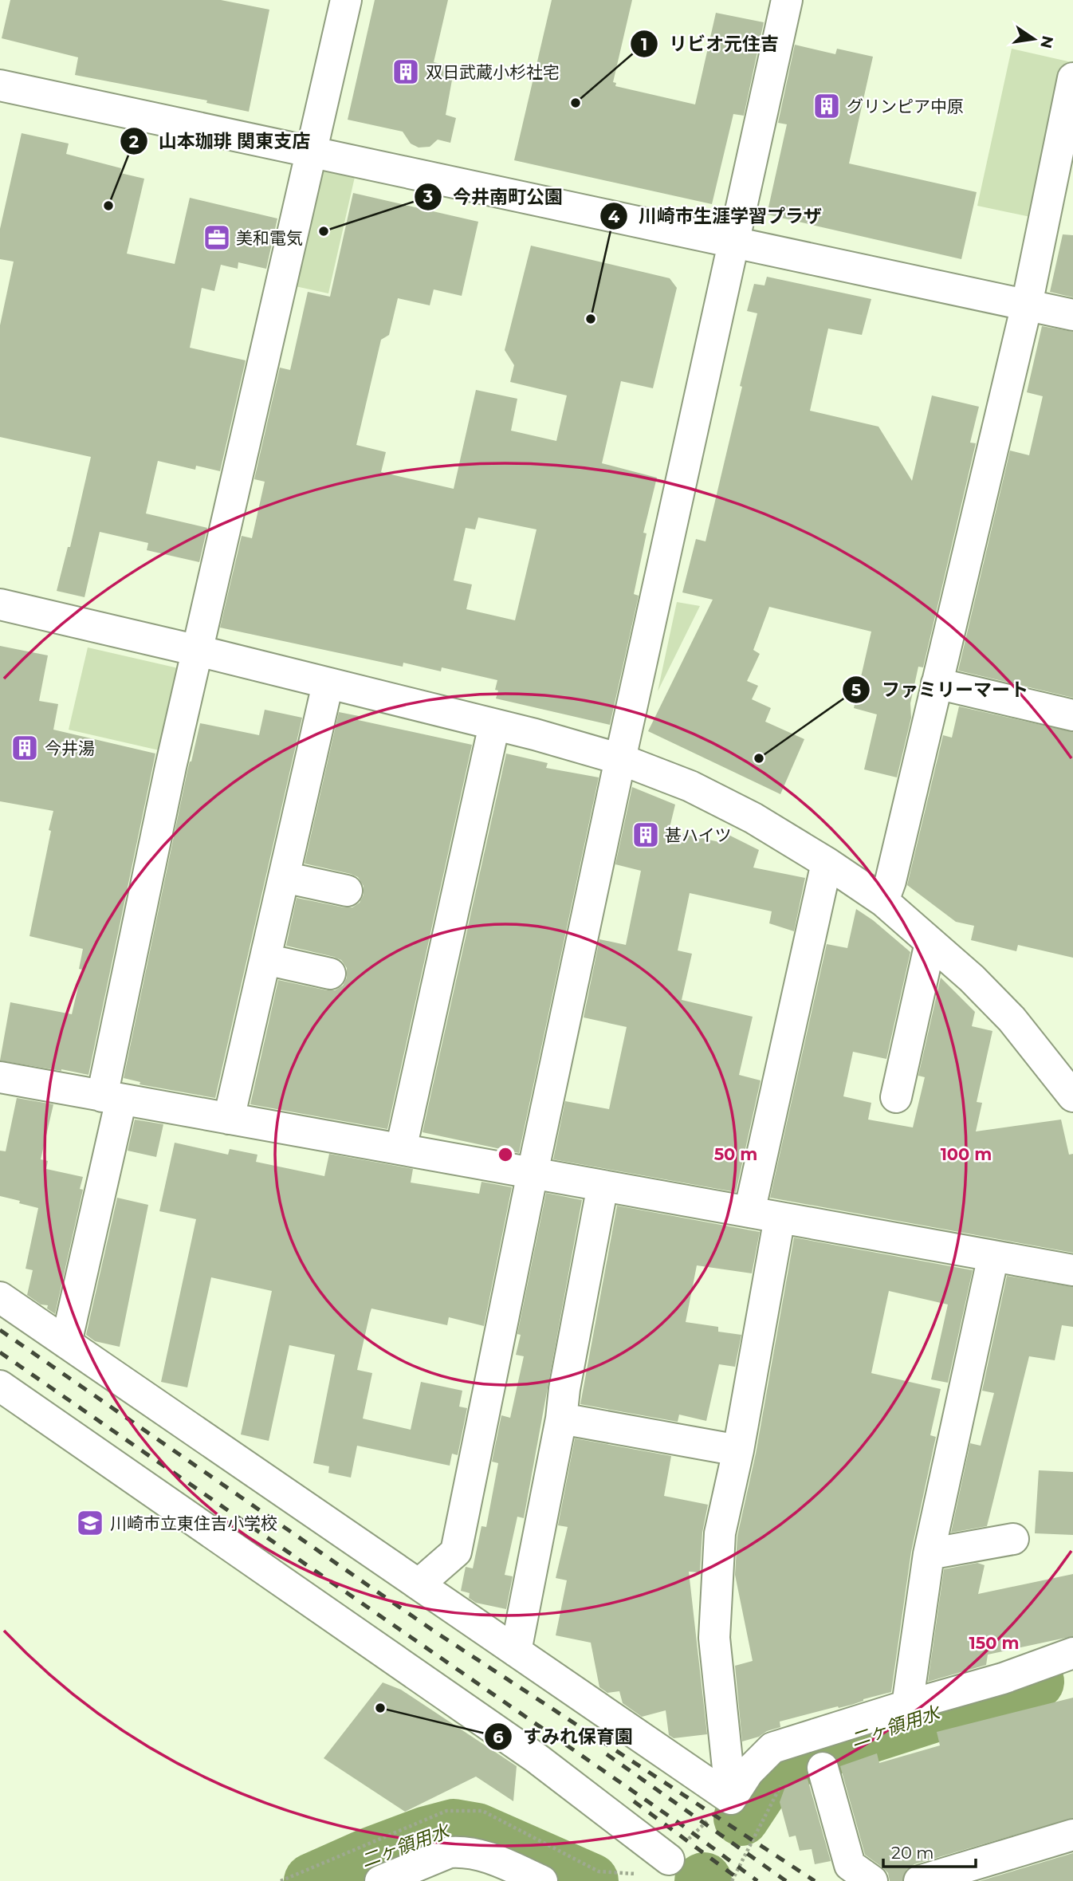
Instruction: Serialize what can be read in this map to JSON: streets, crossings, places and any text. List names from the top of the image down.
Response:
{
  "water": ["二ヶ領用水"],
  "places": {
    "building": [
      "双日武蔵小杉社宅",
      "グリンピア中原",
      "今井湯",
      "甚ハイツ"
    ],
    "other": [
      "リビオ元住吉",
      "山本珈琲 関東支店",
      "今井南町公園",
      "川崎市生涯学習プラザ",
      "ファミリーマート",
      "すみれ保育園"
    ],
    "office": ["美和電気"],
    "school or university": ["川崎市立東住吉小学校"]
  },
  "scale_bar": "20 m",
  "north": "right",
  "rings": ["50 m", "100 m", "150 m"]
}
